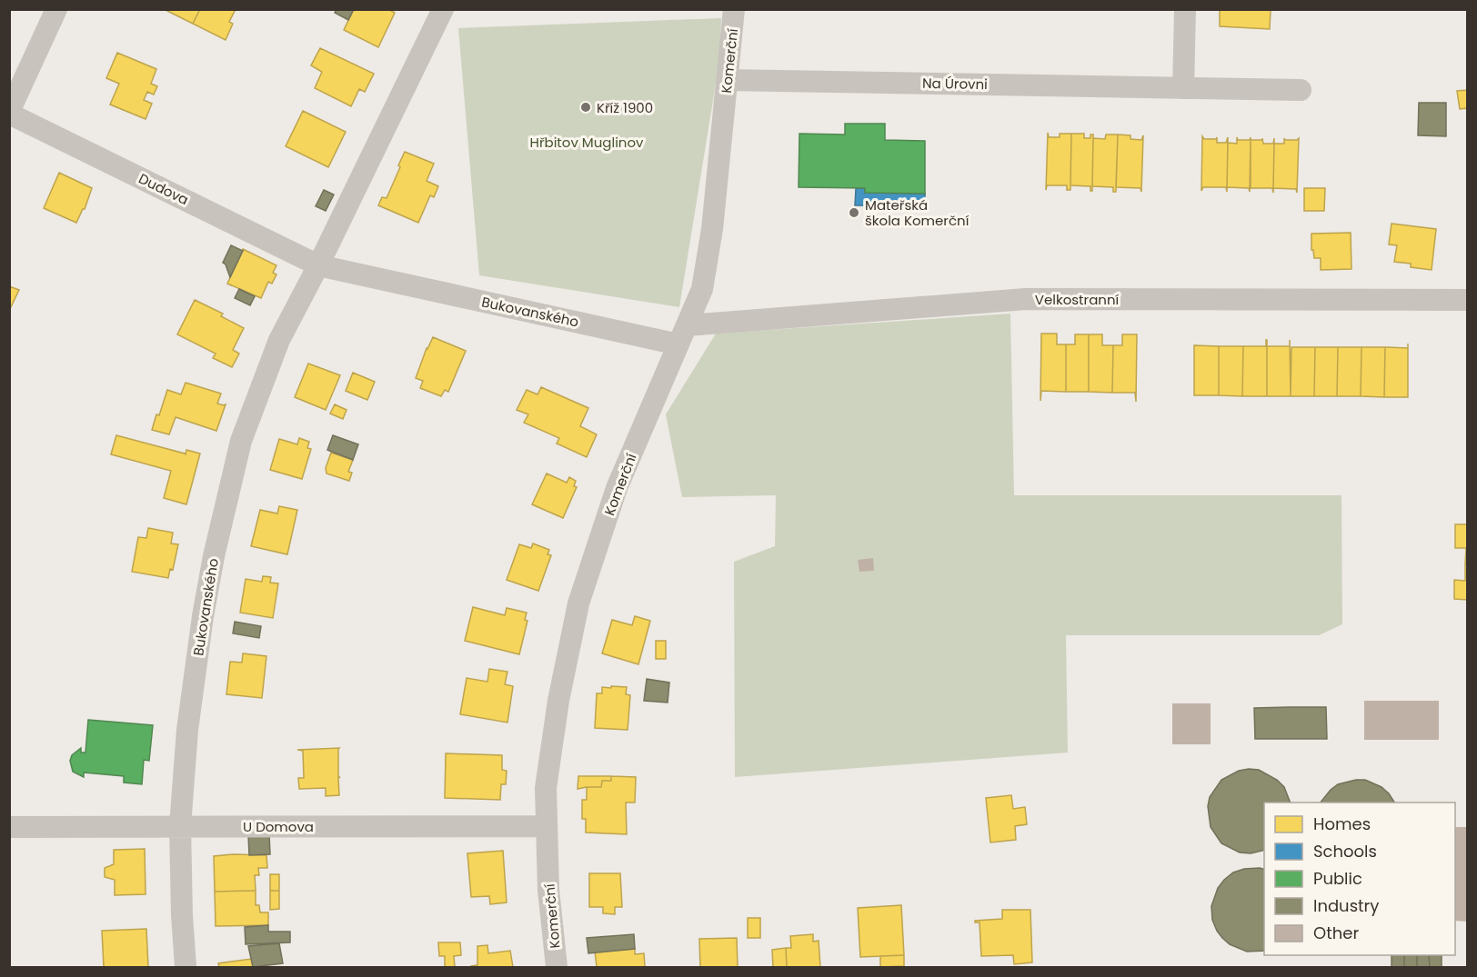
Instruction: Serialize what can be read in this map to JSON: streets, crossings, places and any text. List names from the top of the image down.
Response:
{
  "streets": {
    "street": [
      "Komerční",
      "Na Úrovni",
      "Dudova",
      "Velkostranní",
      "Bukovanského",
      "U Domova"
    ]
  },
  "crossings": [
    ["Komerční", "Na Úrovni"],
    ["Komerční", "Velkostranní"],
    ["Komerční", "Bukovanského"],
    ["Komerční", "U Domova"],
    ["Dudova", "Bukovanského"],
    ["Velkostranní", "Bukovanského"],
    ["Bukovanského", "U Domova"]
  ],
  "parks": ["Hřbitov Muglinov"],
  "places": ["Kříž 1900", "Mateřská škola Komerční"],
  "legend": [
    "Homes",
    "Schools",
    "Public",
    "Industry",
    "Other"
  ]
}
